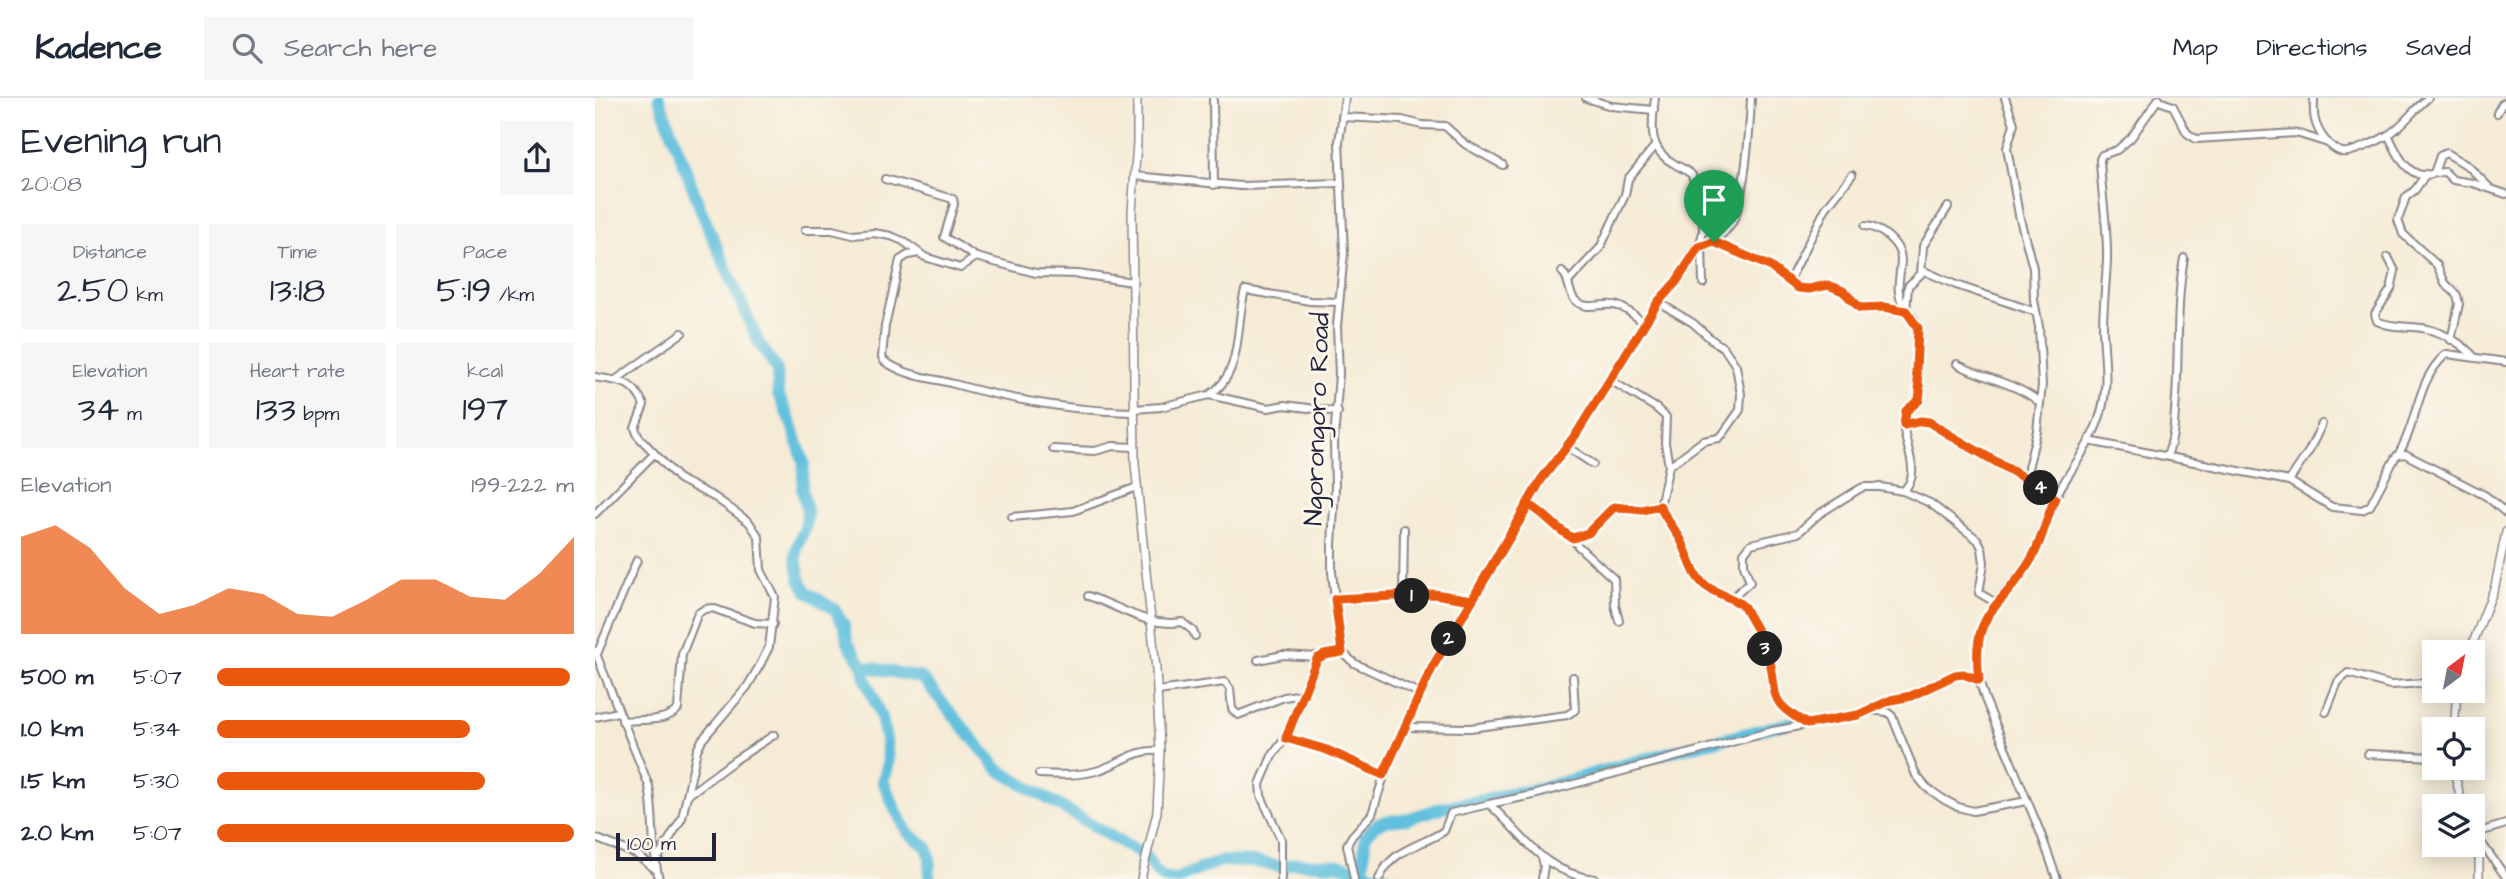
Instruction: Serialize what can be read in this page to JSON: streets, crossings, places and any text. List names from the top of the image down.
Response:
{
  "streets": {
    "street": ["Ngorongoro Road"]
  },
  "scale_bar": "100 m",
  "north": "top right",
  "page": {
    "header": "Kadence",
    "search": "Search here",
    "nav": ["Map", "Directions", "Saved"],
    "heading": ["Evening run", "20:08"],
    "stats": [
      ["Distance", "2.50 km"],
      ["Time", "13:18"],
      ["Pace", "5:19 /km"],
      ["Elevation", "34 m"],
      ["Heart rate", "133 bpm"],
      ["kcal", "197"]
    ],
    "chart": ["Elevation", "199–222 m"],
    "pins": [
      "4",
      "1",
      "2",
      "3"
    ],
    "list": [
      {
        "name": "500 m",
        "note": "5:07"
      },
      {
        "name": "1.0 km",
        "note": "5:34"
      },
      {
        "name": "1.5 km",
        "note": "5:30"
      },
      {
        "name": "2.0 km",
        "note": "5:07"
      }
    ],
    "scale": "100 m"
  }
}
